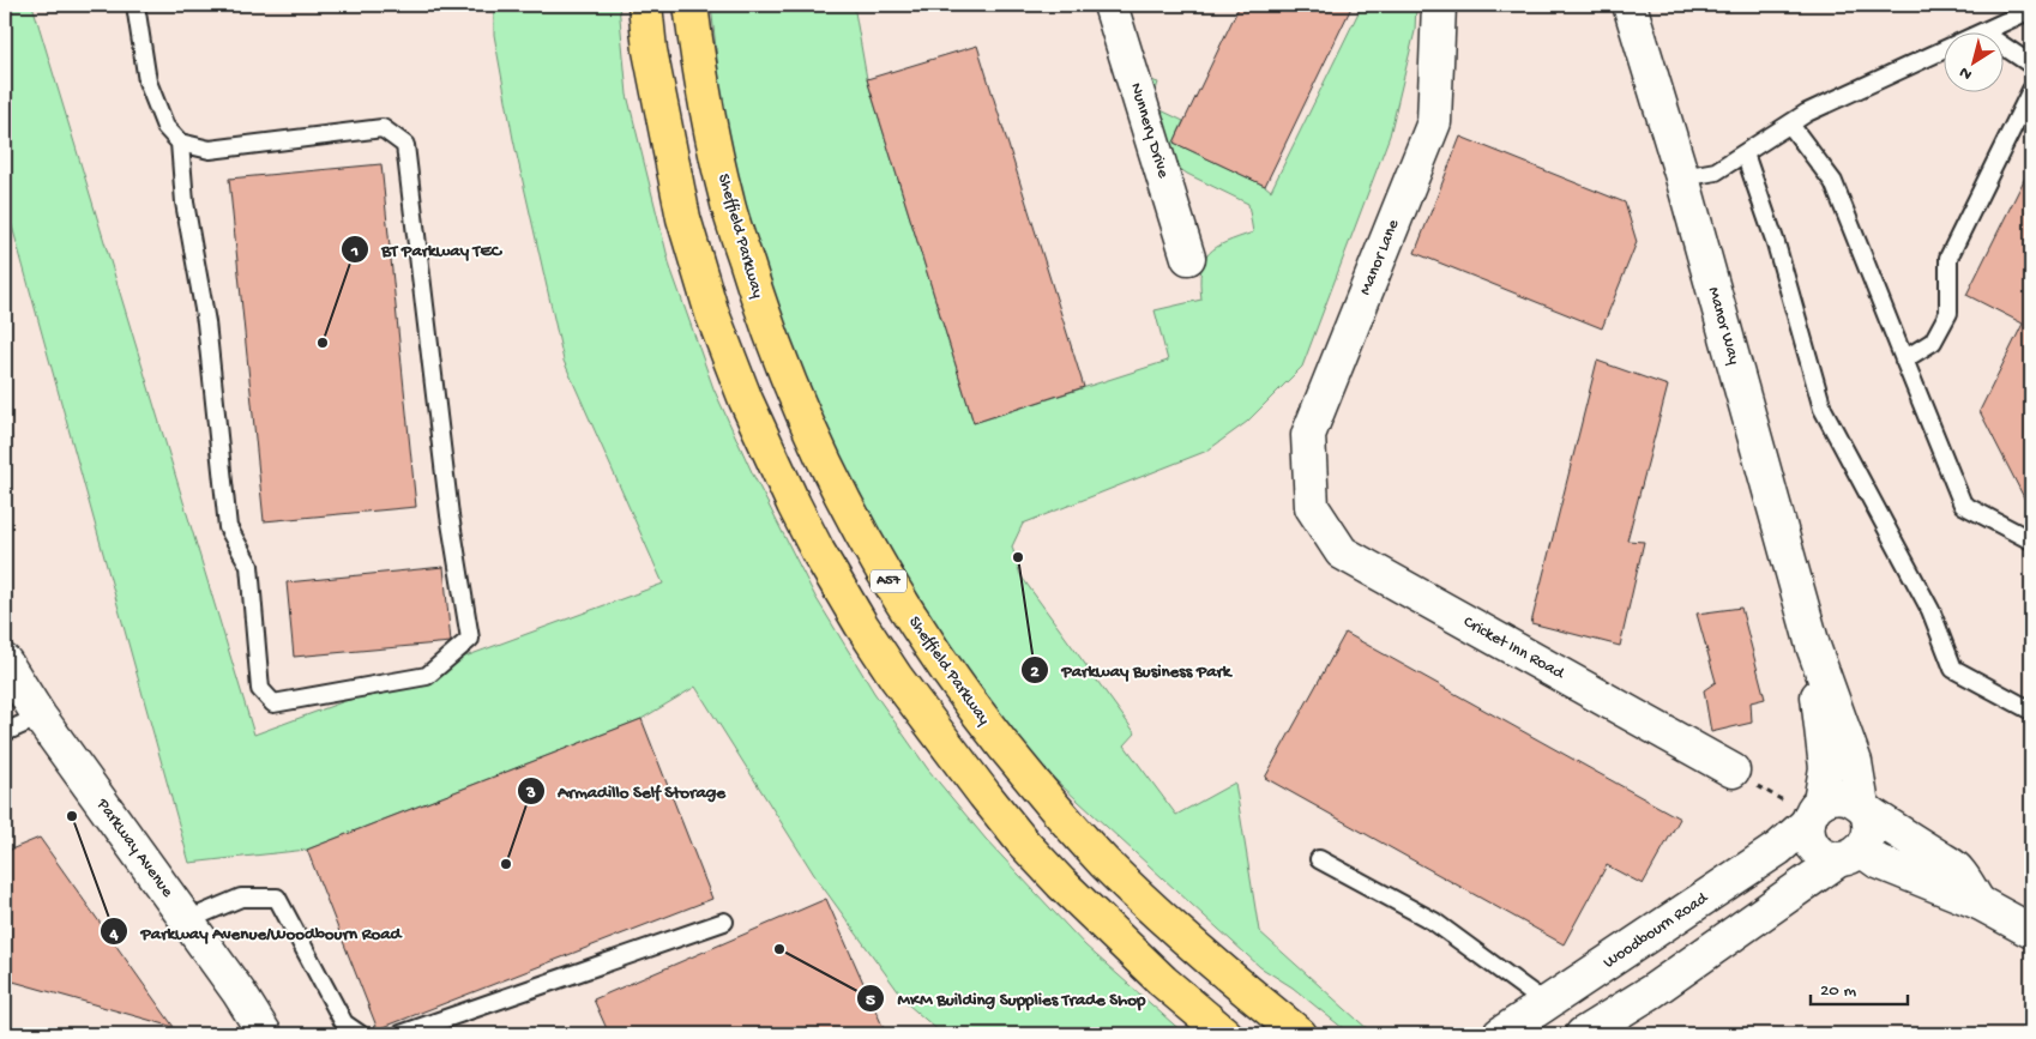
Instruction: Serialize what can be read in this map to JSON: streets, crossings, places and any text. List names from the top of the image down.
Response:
{
  "streets": {
    "highway": ["Sheffield Parkway", "A57"],
    "street": [
      "Nunnery Drive",
      "Manor Lane",
      "Manor Way",
      "Cricket Inn Road",
      "Parkway Avenue",
      "Woodbourn Road"
    ]
  },
  "crossings": [
    ["Manor Lane", "Cricket Inn Road"],
    ["Manor Way", "Woodbourn Road"]
  ],
  "places": [
    "BT Parkway TEC",
    "Parkway Business Park",
    "Parkway Avenue/Woodbourn Road",
    "Armadillo Self Storage",
    "MKM Building Supplies Trade Shop"
  ],
  "scale_bar": "20 m",
  "north": "bottom left"
}
